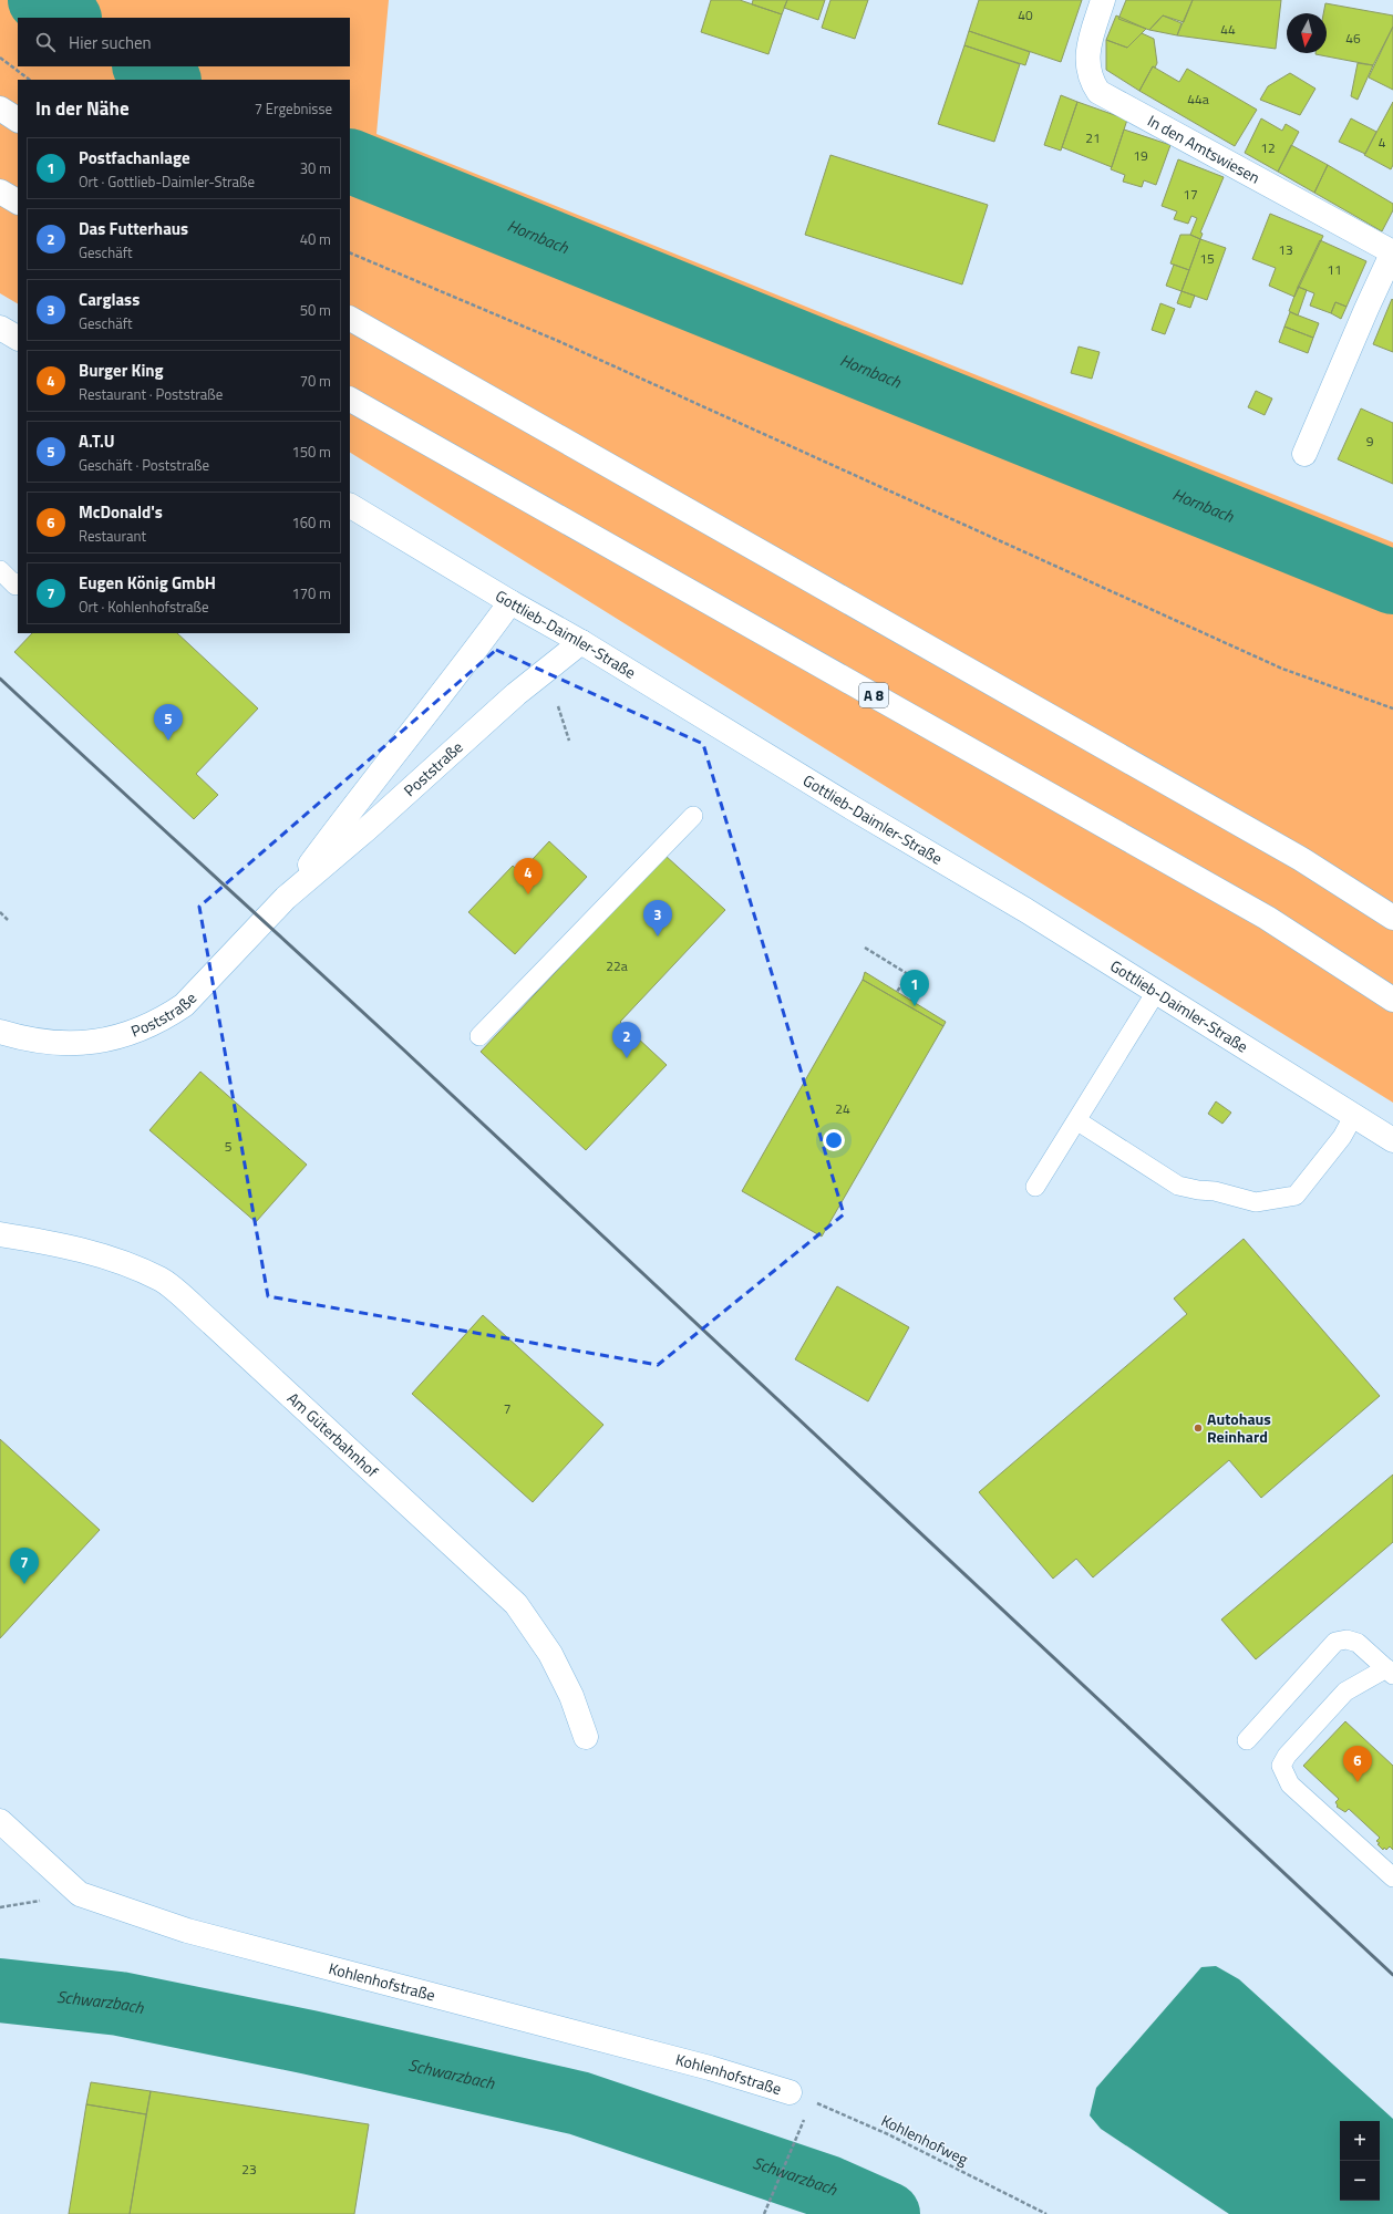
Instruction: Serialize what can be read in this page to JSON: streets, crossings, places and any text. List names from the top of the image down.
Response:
{
  "streets": {
    "main road": [
      "In den Amtswiesen",
      "Gottlieb-Daimler-Straße",
      "A 8",
      "Poststraße",
      "Am Güterbahnhof",
      "Kohlenhofstraße"
    ],
    "path": ["Kohlenhofweg"]
  },
  "crossings": [
    ["Gottlieb-Daimler-Straße", "Poststraße"],
    ["Kohlenhofstraße", "Kohlenhofweg"]
  ],
  "water": ["Hornbach", "Schwarzbach"],
  "places": ["Autohaus Reinhard"],
  "house_numbers": [
    "40",
    "44",
    "46",
    "44a",
    "21",
    "4",
    "12",
    "19",
    "17",
    "13",
    "15",
    "11",
    "9",
    "22a",
    "24",
    "5",
    "7",
    "23"
  ],
  "north": "bottom",
  "page": {
    "search": "Hier suchen",
    "heading": ["In der Nähe", "7 Ergebnisse"],
    "list": [
      {
        "mark": "1",
        "name": "Postfachanlage",
        "note": "Ort · Gottlieb-Daimler-Straße",
        "value": "30 m"
      },
      {
        "mark": "2",
        "name": "Das Futterhaus",
        "note": "Geschäft",
        "value": "40 m"
      },
      {
        "mark": "3",
        "name": "Carglass",
        "note": "Geschäft",
        "value": "50 m"
      },
      {
        "mark": "4",
        "name": "Burger King",
        "note": "Restaurant · Poststraße",
        "value": "70 m"
      },
      {
        "mark": "5",
        "name": "A.T.U",
        "note": "Geschäft · Poststraße",
        "value": "150 m"
      },
      {
        "mark": "6",
        "name": "McDonald's",
        "note": "Restaurant",
        "value": "160 m"
      },
      {
        "mark": "7",
        "name": "Eugen König GmbH",
        "note": "Ort · Kohlenhofstraße",
        "value": "170 m"
      }
    ],
    "pins": [
      "5",
      "4",
      "3",
      "1",
      "2",
      "7",
      "6"
    ],
    "map_buttons": ["+", "−"]
  }
}
